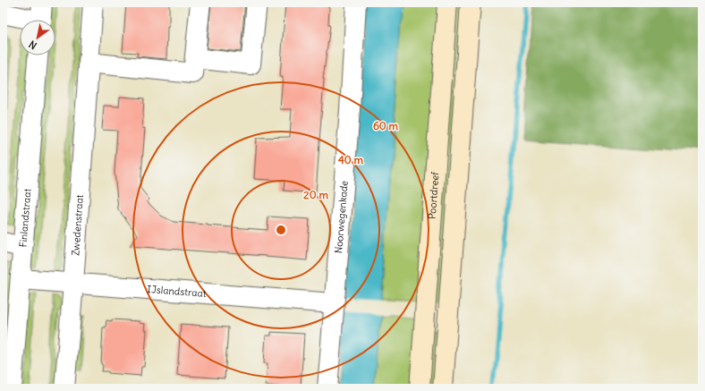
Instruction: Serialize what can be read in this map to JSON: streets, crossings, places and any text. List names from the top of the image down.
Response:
{
  "streets": {
    "main road": ["Poortdreef"],
    "street": [
      "Noorwegenkade",
      "Finlandstraat",
      "Zwedenstraat",
      "IJslandstraat"
    ]
  },
  "crossings": [
    ["Noorwegenkade", "IJslandstraat"],
    ["Finlandstraat", "IJslandstraat"],
    ["Zwedenstraat", "IJslandstraat"]
  ],
  "north": "bottom left",
  "rings": ["60 m", "40 m", "20 m"]
}
